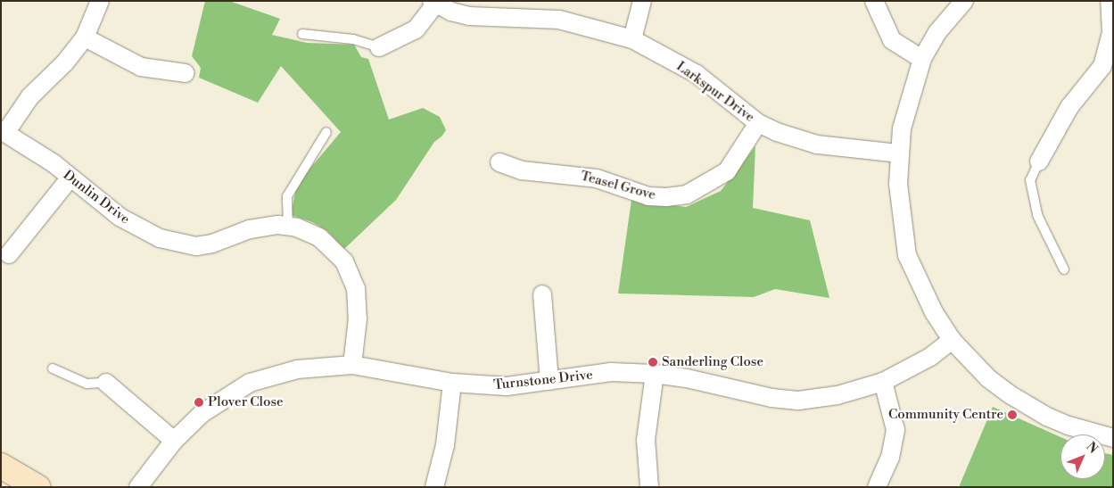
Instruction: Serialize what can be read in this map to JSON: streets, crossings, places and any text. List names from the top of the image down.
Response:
{
  "streets": {
    "street": [
      "Larkspur Drive",
      "Teasel Grove",
      "Dunlin Drive",
      "Turnstone Drive"
    ]
  },
  "crossings": [
    ["Larkspur Drive", "Teasel Grove"],
    ["Dunlin Drive", "Turnstone Drive"]
  ],
  "places": ["Sanderling Close", "Plover Close", "Community Centre"],
  "north": "top right"
}
